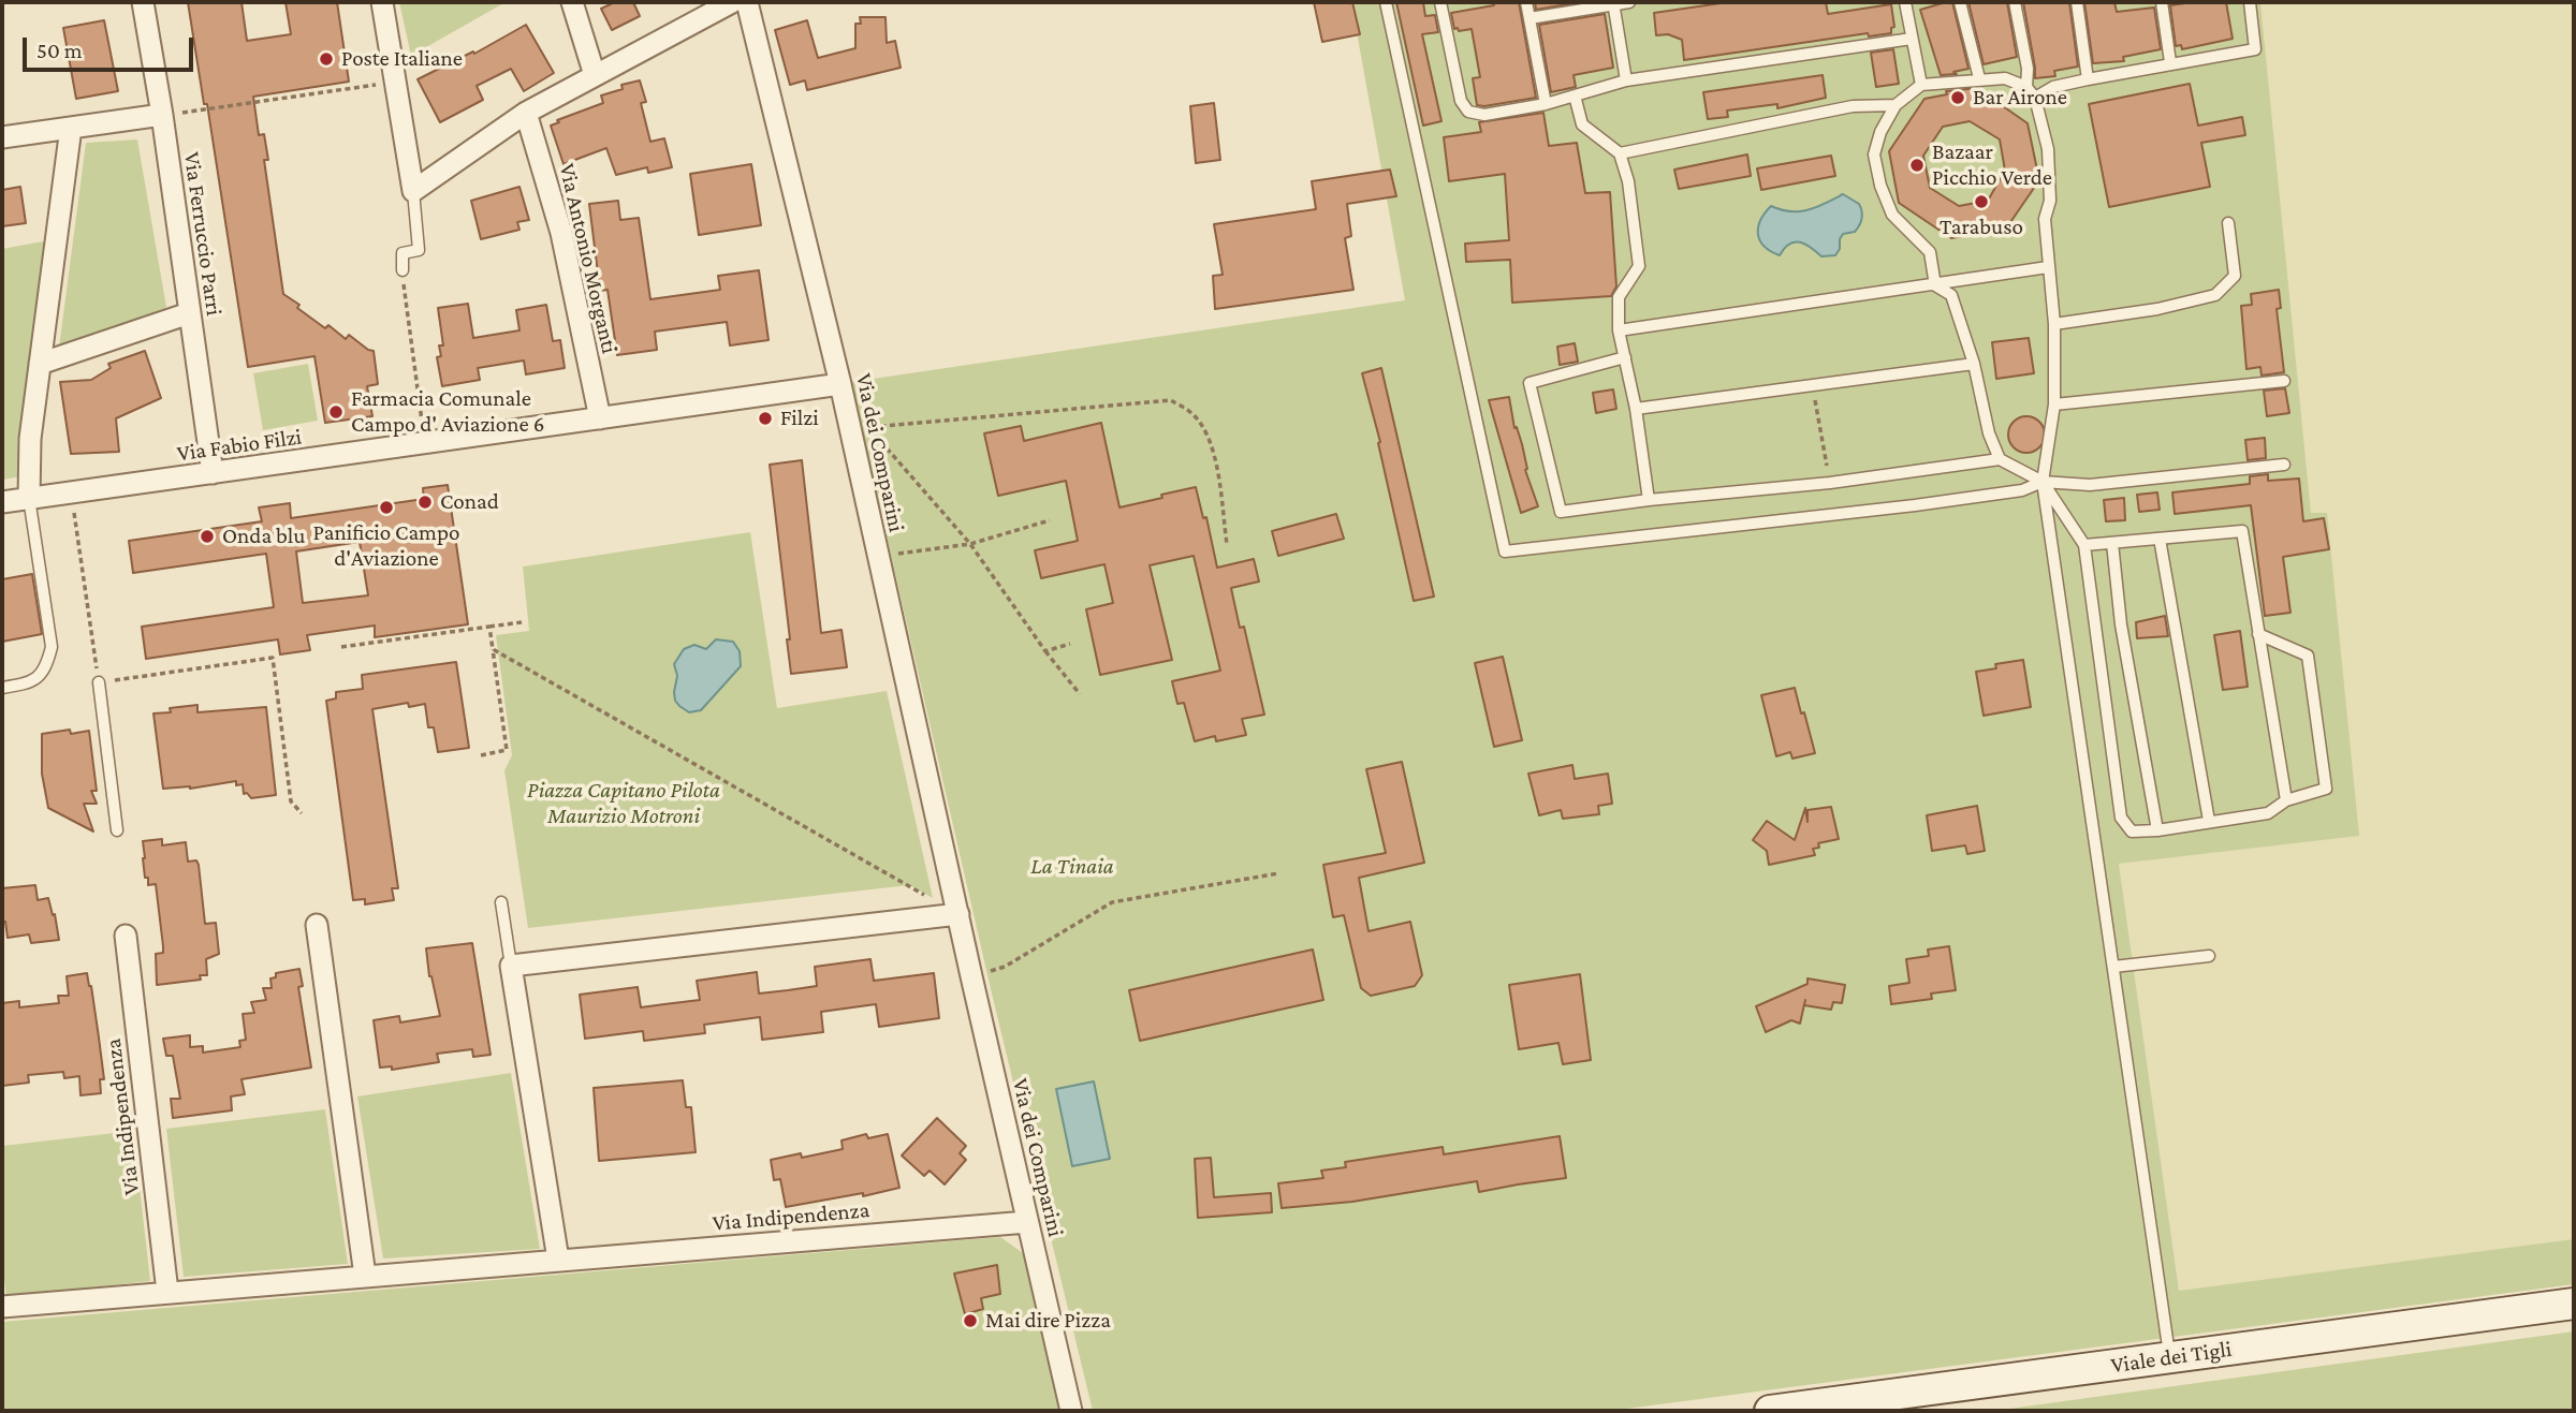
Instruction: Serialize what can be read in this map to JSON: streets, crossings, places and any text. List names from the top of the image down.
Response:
{
  "streets": {
    "street": [
      "Via Ferruccio Parri",
      "Via Antonio Morganti",
      "Via Fabio Filzi",
      "Via dei Comparini",
      "Via Indipendenza",
      "Viale dei Tigli"
    ]
  },
  "crossings": [
    ["Via Ferruccio Parri", "Via Fabio Filzi"],
    ["Via Antonio Morganti", "Via Fabio Filzi"],
    ["Via Fabio Filzi", "Via dei Comparini"],
    ["Via dei Comparini", "Via Indipendenza"]
  ],
  "parks": ["Piazza Capitano Pilota Maurizio Motroni", "La Tinaia"],
  "places": [
    "Poste Italiane",
    "Bar Airone",
    "Bazaar Picchio Verde",
    "Tarabuso",
    "Farmacia Comunale Campo d' Aviazione 6",
    "Filzi",
    "Conad",
    "Panificio Campo d'Aviazione",
    "Onda blu",
    "Mai dire Pizza"
  ],
  "scale_bar": "50 m"
}
